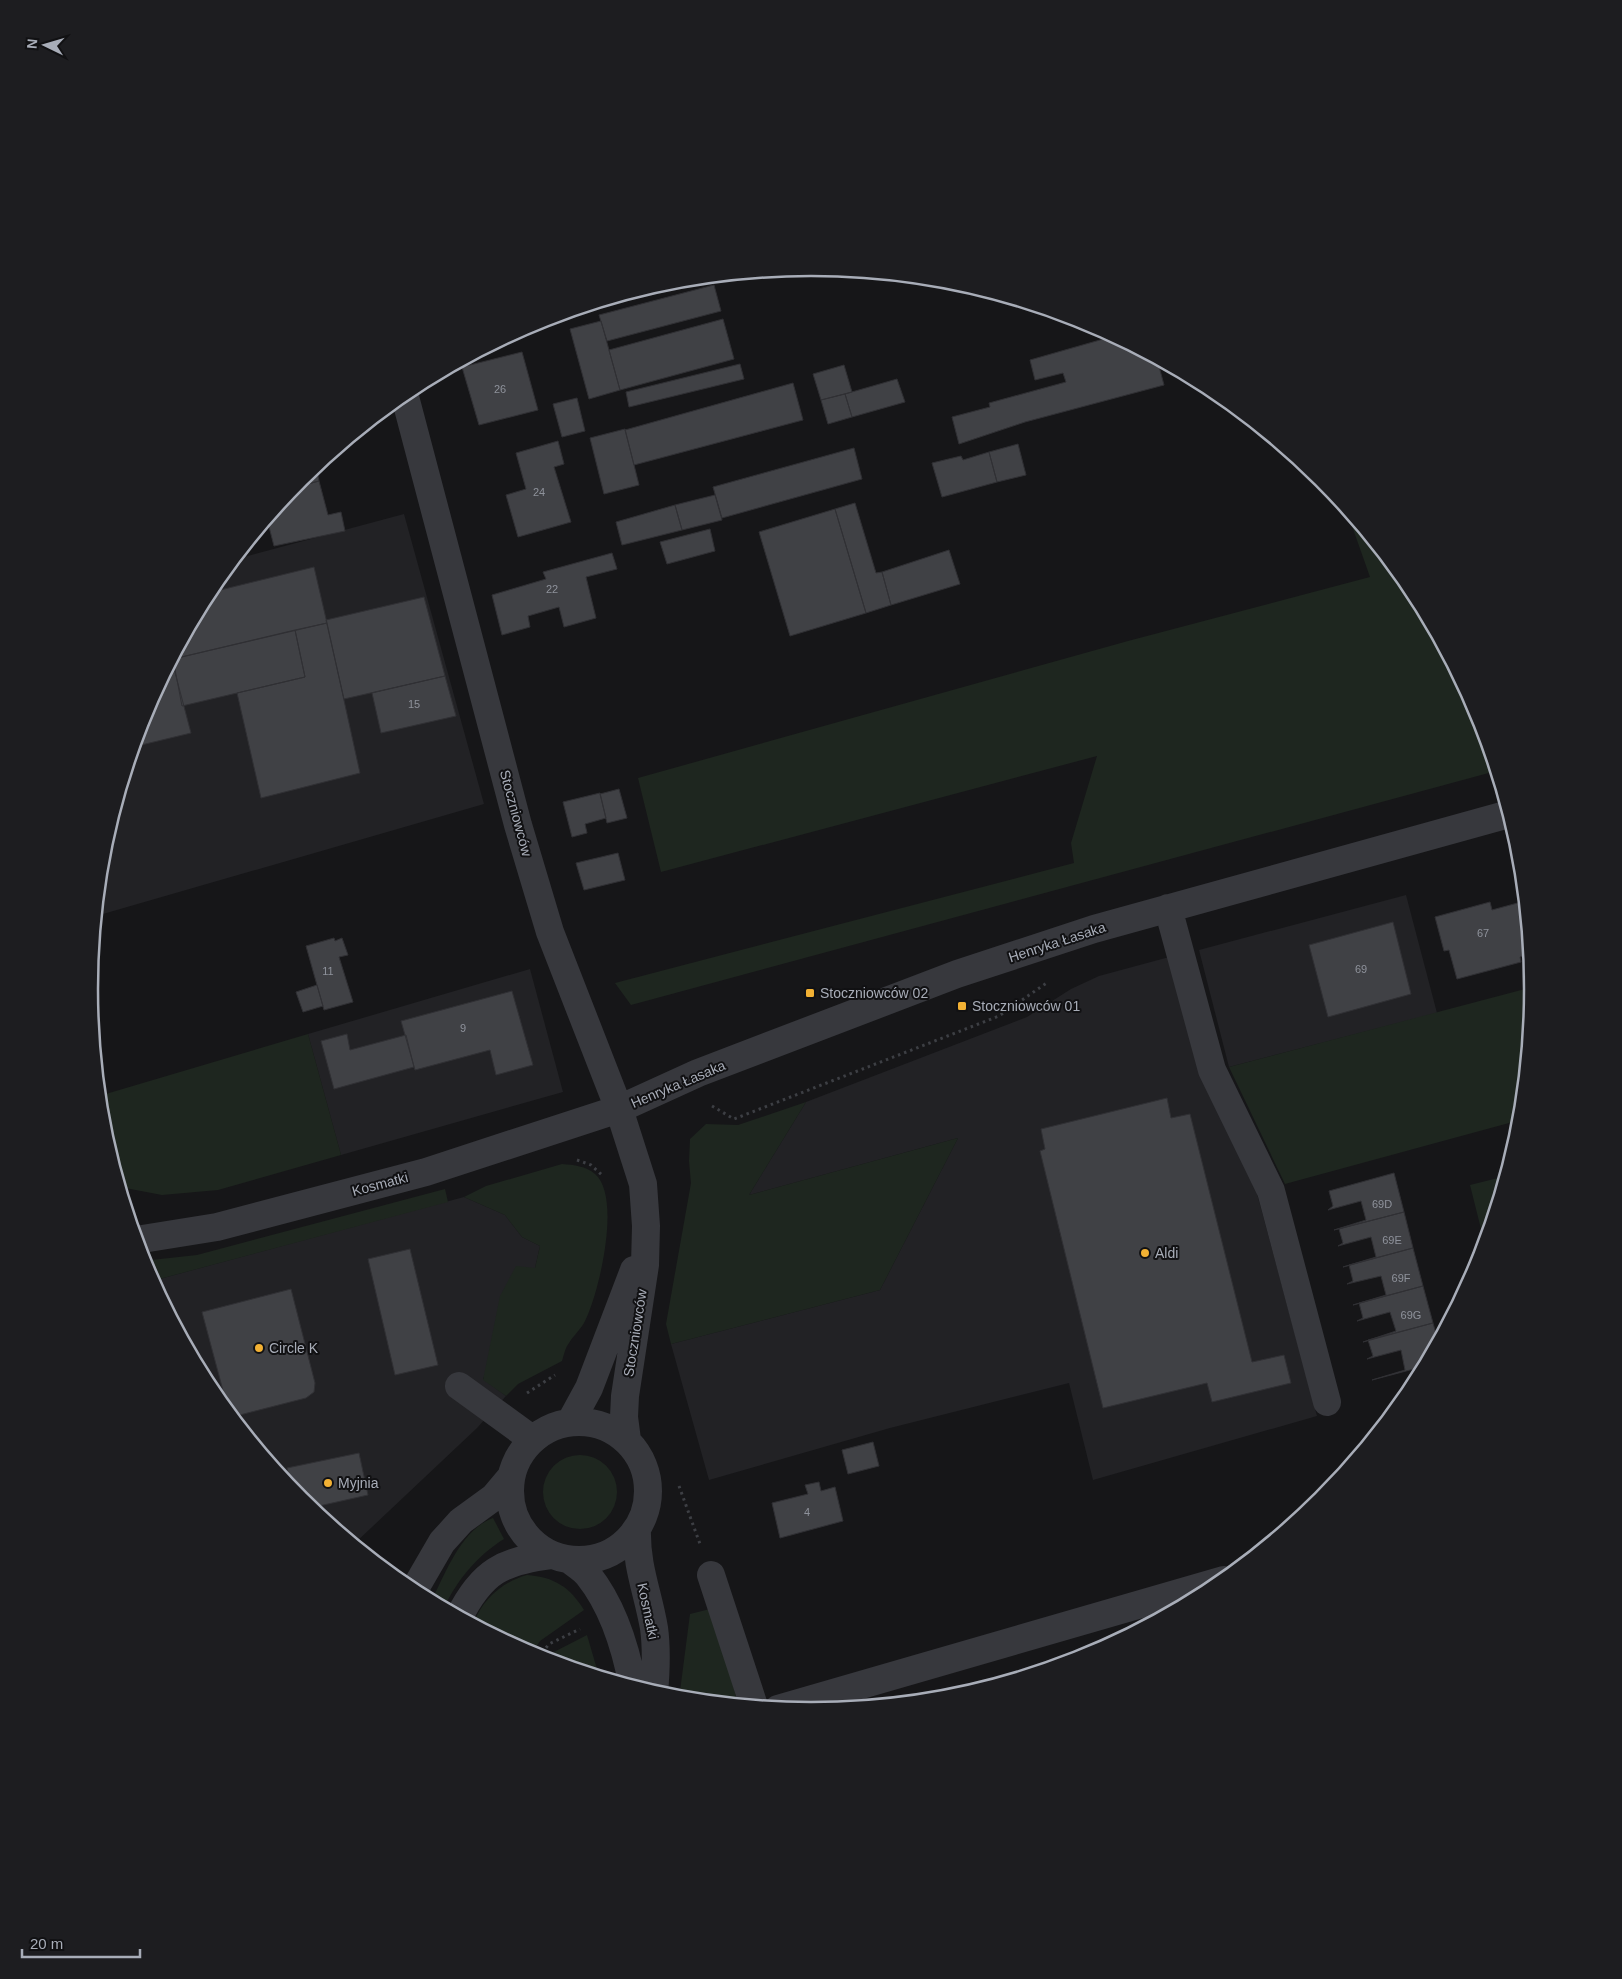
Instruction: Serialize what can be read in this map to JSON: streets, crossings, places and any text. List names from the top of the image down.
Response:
{
  "streets": {
    "street": ["Stoczniowców", "Henryka Łasaka", "Kosmatki"]
  },
  "crossings": [
    ["Stoczniowców", "Henryka Łasaka"],
    ["Stoczniowców", "Kosmatki"],
    ["Henryka Łasaka", "Kosmatki"]
  ],
  "places": {
    "transit": ["Stoczniowców 02", "Stoczniowców 01"],
    "other": ["Aldi", "Circle K", "Myjnia"]
  },
  "house_numbers": [
    "26",
    "24",
    "22",
    "15",
    "67",
    "69",
    "11",
    "9",
    "69D",
    "69E",
    "69F",
    "69G",
    "4"
  ],
  "scale_bar": "20 m",
  "north": "left"
}
